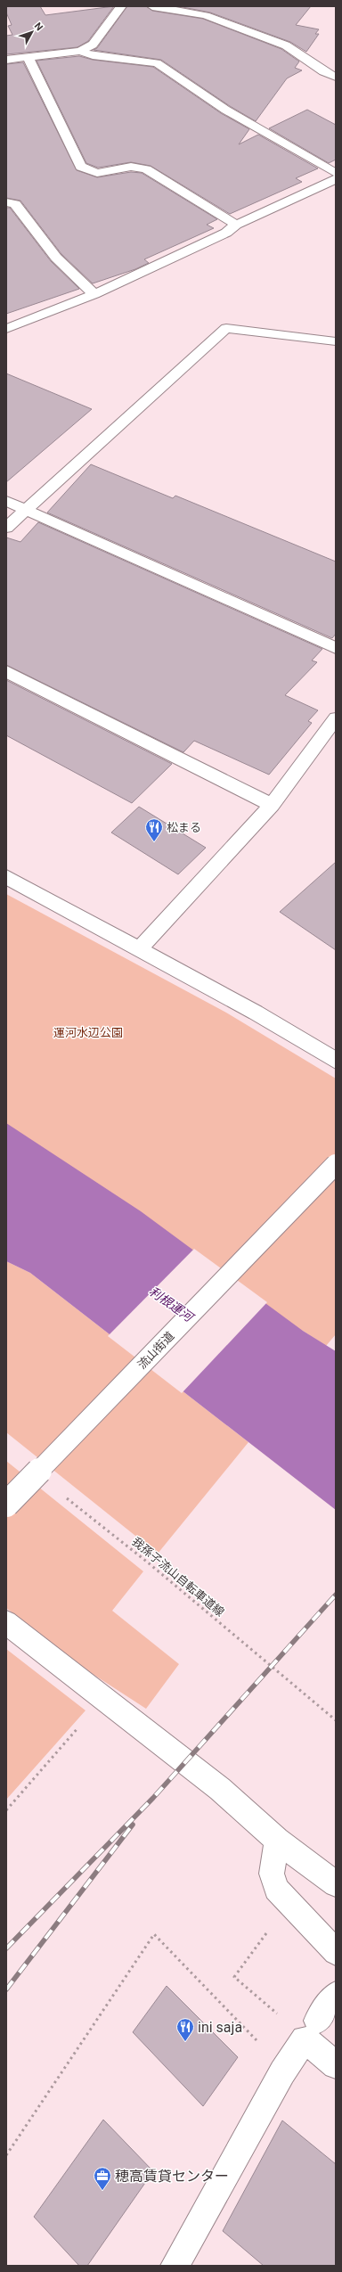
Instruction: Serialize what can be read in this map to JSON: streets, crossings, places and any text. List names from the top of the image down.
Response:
{
  "streets": {
    "street": ["流山街道"],
    "path": ["我孫子流山自転車道線"]
  },
  "water": ["利根運河"],
  "parks": ["運河水辺公園"],
  "places": {
    "restaurant": ["松まる", "ini saja"],
    "office": ["穂高賃貸センター"]
  },
  "north": "top right"
}
